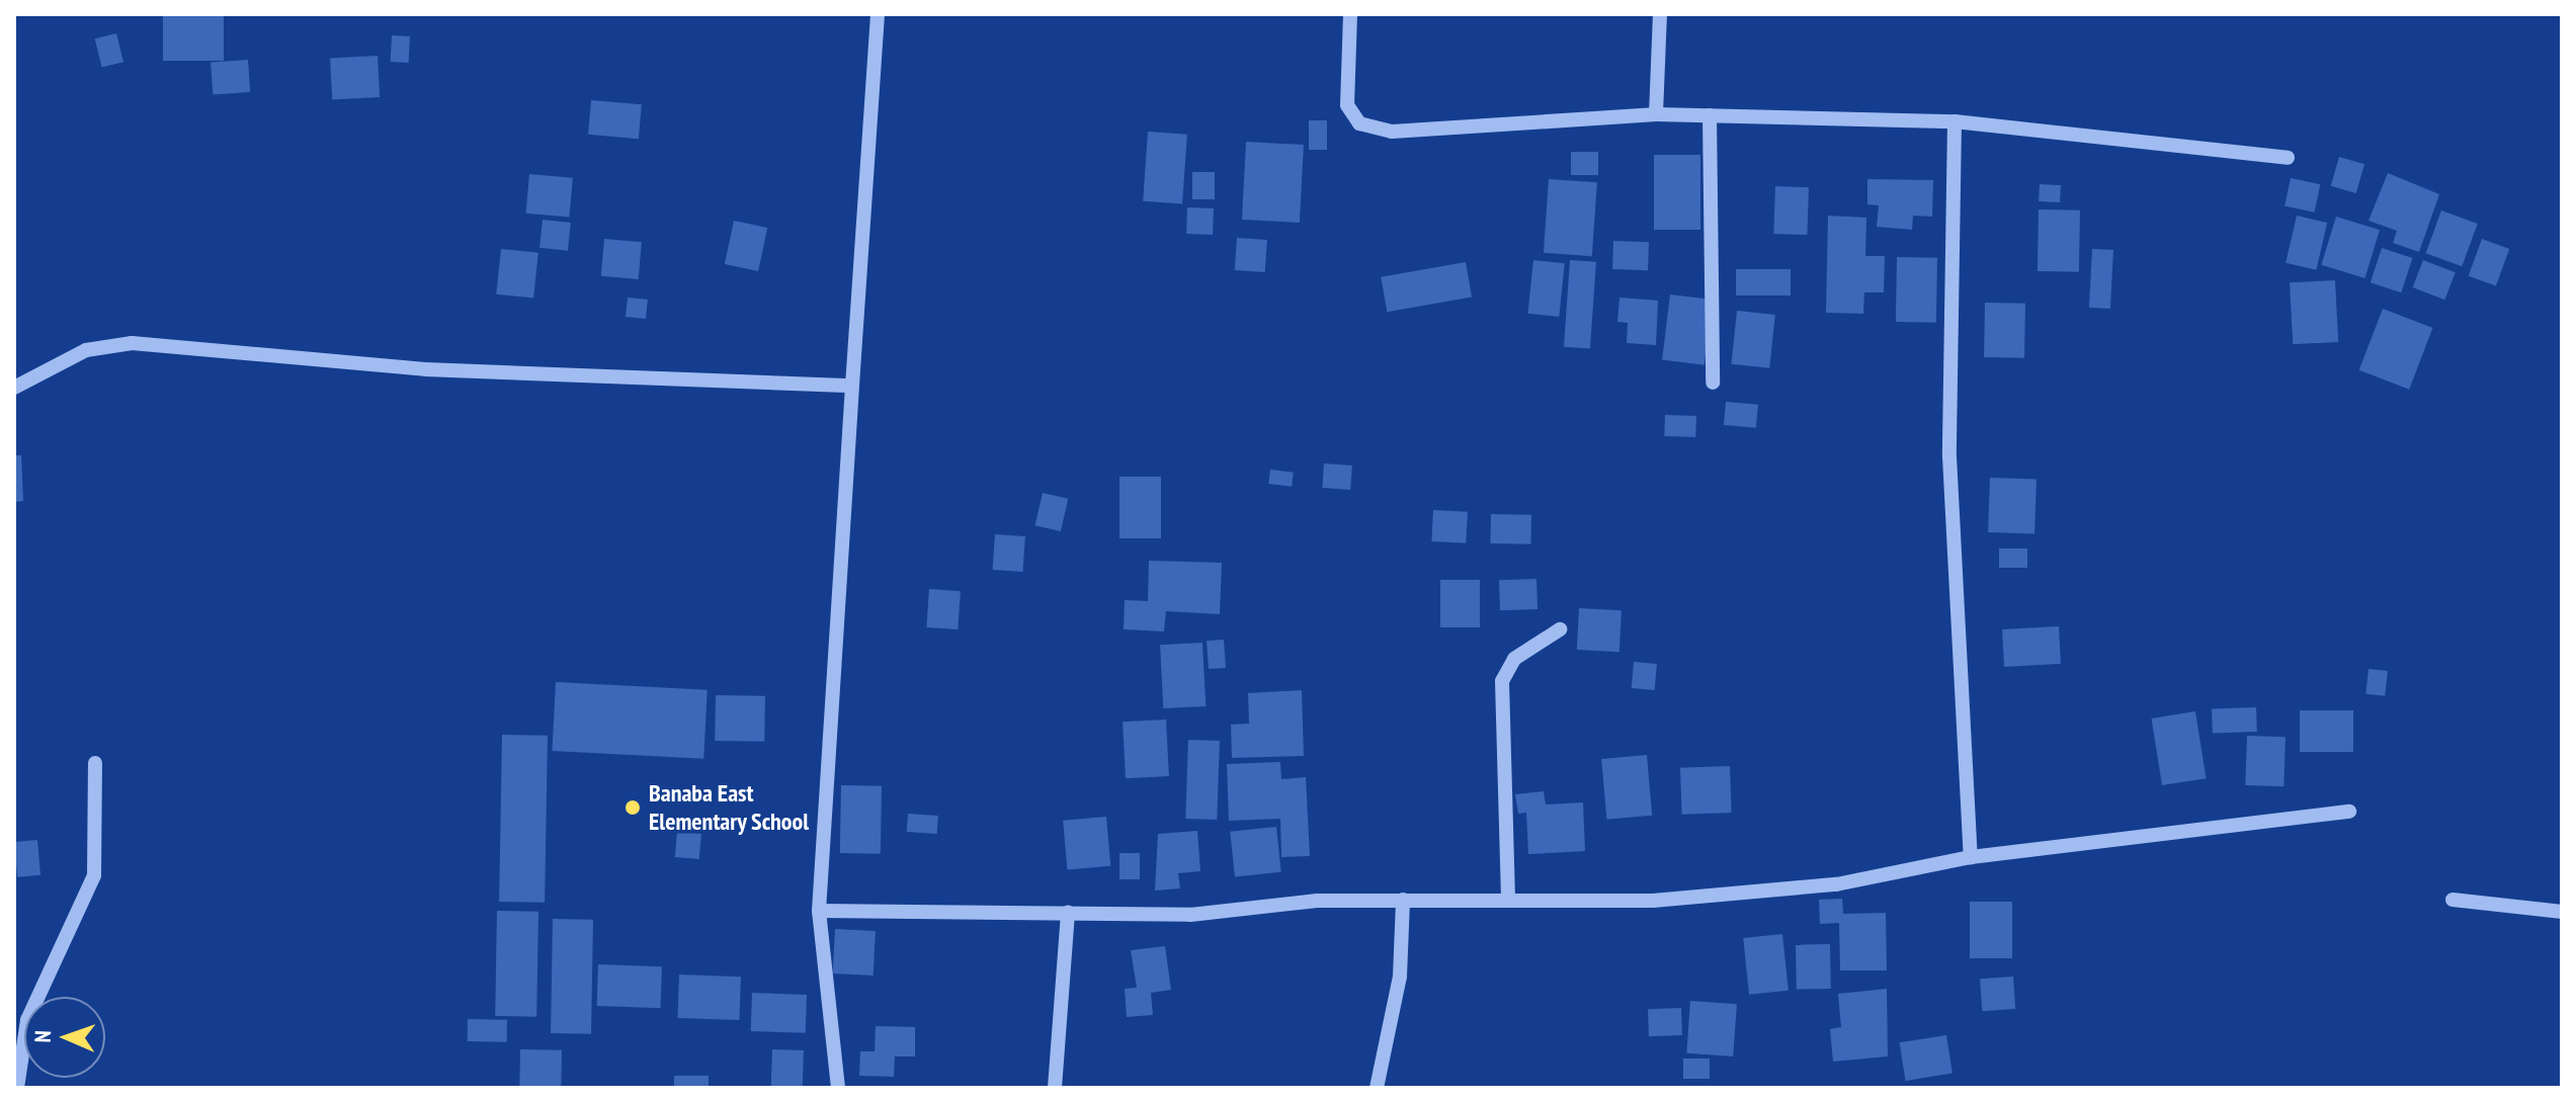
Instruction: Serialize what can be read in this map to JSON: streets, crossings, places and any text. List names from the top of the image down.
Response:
{
  "places": ["Banaba East Elementary School"],
  "north": "left"
}
